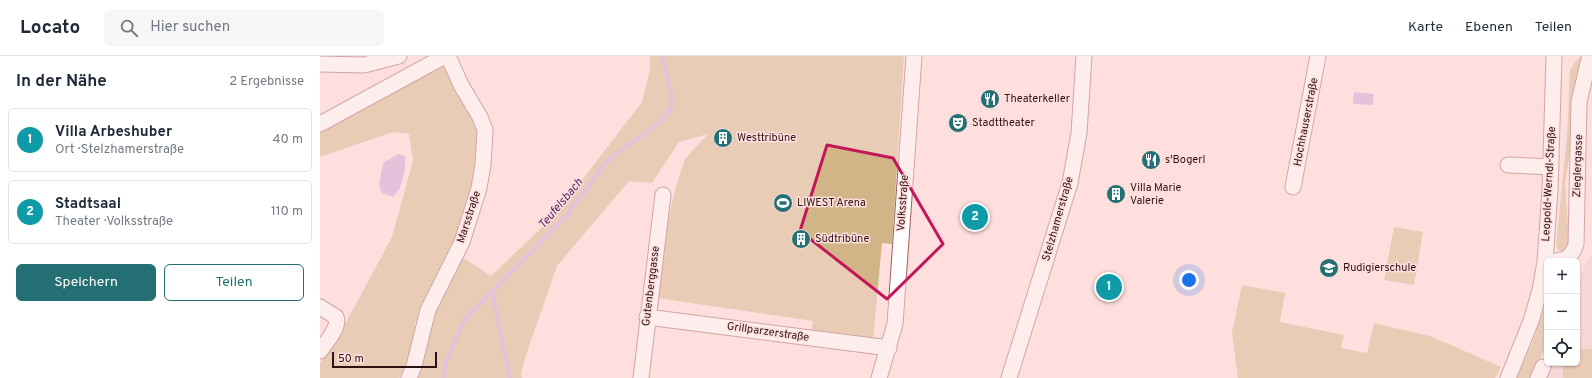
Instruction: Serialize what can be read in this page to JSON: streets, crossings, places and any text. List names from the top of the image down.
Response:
{
  "streets": {
    "street": [
      "Hochhauserstraße",
      "Zieglergasse",
      "Leopold-Werndl-Straße",
      "Volksstraße",
      "Marsstraße",
      "Stelzhamerstraße",
      "Gutenberggasse",
      "Grillparzerstraße"
    ]
  },
  "crossings": [
    ["Volksstraße", "Grillparzerstraße"],
    ["Gutenberggasse", "Grillparzerstraße"]
  ],
  "water": ["Teufelsbach"],
  "places": {
    "restaurant": ["Theaterkeller", "s'Bogerl"],
    "theatre": ["Stadttheater"],
    "building": ["Westtribüne", "Villa Marie Valerie", "Südtribüne"],
    "sports": ["LIWEST Arena"],
    "school or university": ["Rudigierschule"]
  },
  "scale_bar": "50 m",
  "page": {
    "header": "Locato",
    "search": "Hier suchen",
    "nav": ["Karte", "Ebenen", "Teilen"],
    "heading": ["In der Nähe", "2 Ergebnisse"],
    "list": [
      {
        "mark": "1",
        "name": "Villa Arbeshuber",
        "note": "Ort · Stelzhamerstraße",
        "value": "40 m"
      },
      {
        "mark": "2",
        "name": "Stadtsaal",
        "note": "Theater · Volksstraße",
        "value": "110 m"
      }
    ],
    "pins": ["2", "1"],
    "buttons": ["Speichern", "Teilen"],
    "map_buttons": ["+", "−"],
    "scale": "50 m"
  }
}
